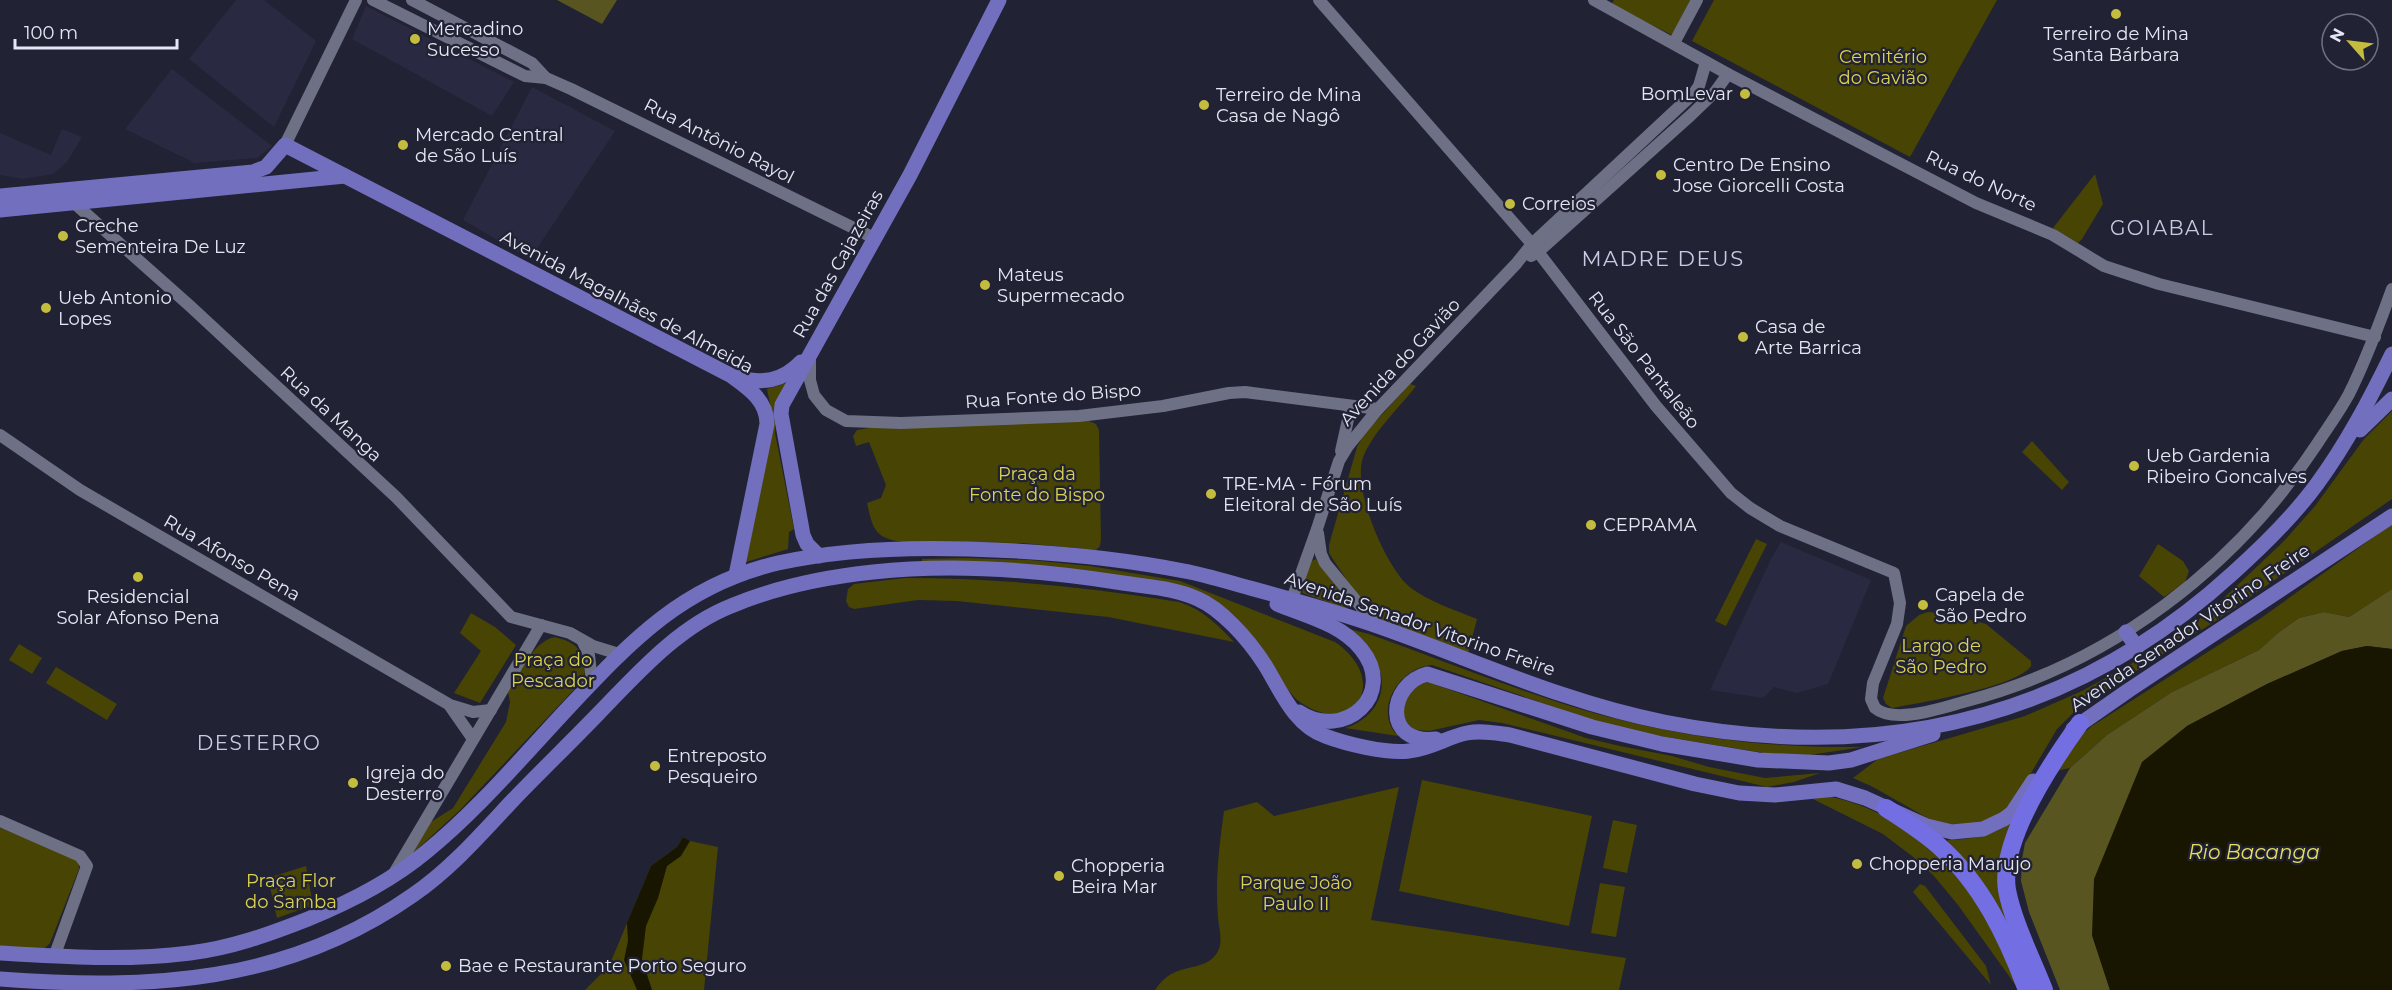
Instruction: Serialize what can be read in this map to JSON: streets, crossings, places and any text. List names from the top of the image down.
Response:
{
  "streets": {
    "main road": ["Rua das Cajazeiras", "Avenida Magalhães de Almeida", "Avenida Senador Vitorino Freire"],
    "street": [
      "Rua Antônio Rayol",
      "Rua do Norte",
      "Rua São Pantaleão",
      "Avenida do Gavião",
      "Rua Fonte do Bispo",
      "Rua da Manga",
      "Rua Afonso Pena"
    ]
  },
  "crossings": [
    ["Rua Antônio Rayol", "Rua das Cajazeiras"],
    ["Rua do Norte", "Avenida do Gavião"],
    ["Rua do Norte", "Avenida Senador Vitorino Freire"],
    ["Rua das Cajazeiras", "Rua Fonte do Bispo"],
    ["Rua das Cajazeiras", "Avenida Senador Vitorino Freire"],
    ["Avenida Magalhães de Almeida", "Avenida Senador Vitorino Freire"],
    ["Rua São Pantaleão", "Avenida do Gavião"],
    ["Rua São Pantaleão", "Avenida Senador Vitorino Freire"],
    ["Avenida do Gavião", "Rua Fonte do Bispo"],
    ["Avenida do Gavião", "Avenida Senador Vitorino Freire"],
    ["Rua da Manga", "Avenida Senador Vitorino Freire"]
  ],
  "districts": ["GOIABAL", "MADRE DEUS", "DESTERRO"],
  "water": ["Rio Bacanga"],
  "parks": [
    "Cemitério do Gavião",
    "Praça da Fonte do Bispo",
    "Largo de São Pedro",
    "Praça do Pescador",
    "Praça Flor do Samba",
    "Parque João Paulo II"
  ],
  "places": [
    "Terreiro de Mina Santa Bárbara",
    "Mercadino Sucesso",
    "BomLevar",
    "Terreiro de Mina Casa de Nagô",
    "Mercado Central de São Luís",
    "Centro De Ensino Jose Giorcelli Costa",
    "Correios",
    "Creche Sementeira De Luz",
    "Mateus Supermecado",
    "Ueb Antonio Lopes",
    "Casa de Arte Barrica",
    "Ueb Gardenia Ribeiro Goncalves",
    "TRE-MA - Fórum Eleitoral de São Luís",
    "CEPRAMA",
    "Residencial Solar Afonso Pena",
    "Capela de São Pedro",
    "Entreposto Pesqueiro",
    "Igreja do Desterro",
    "Chopperia Marujo",
    "Chopperia Beira Mar",
    "Bae e Restaurante Porto Seguro"
  ],
  "scale_bar": "100 m",
  "north": "top left"
}
